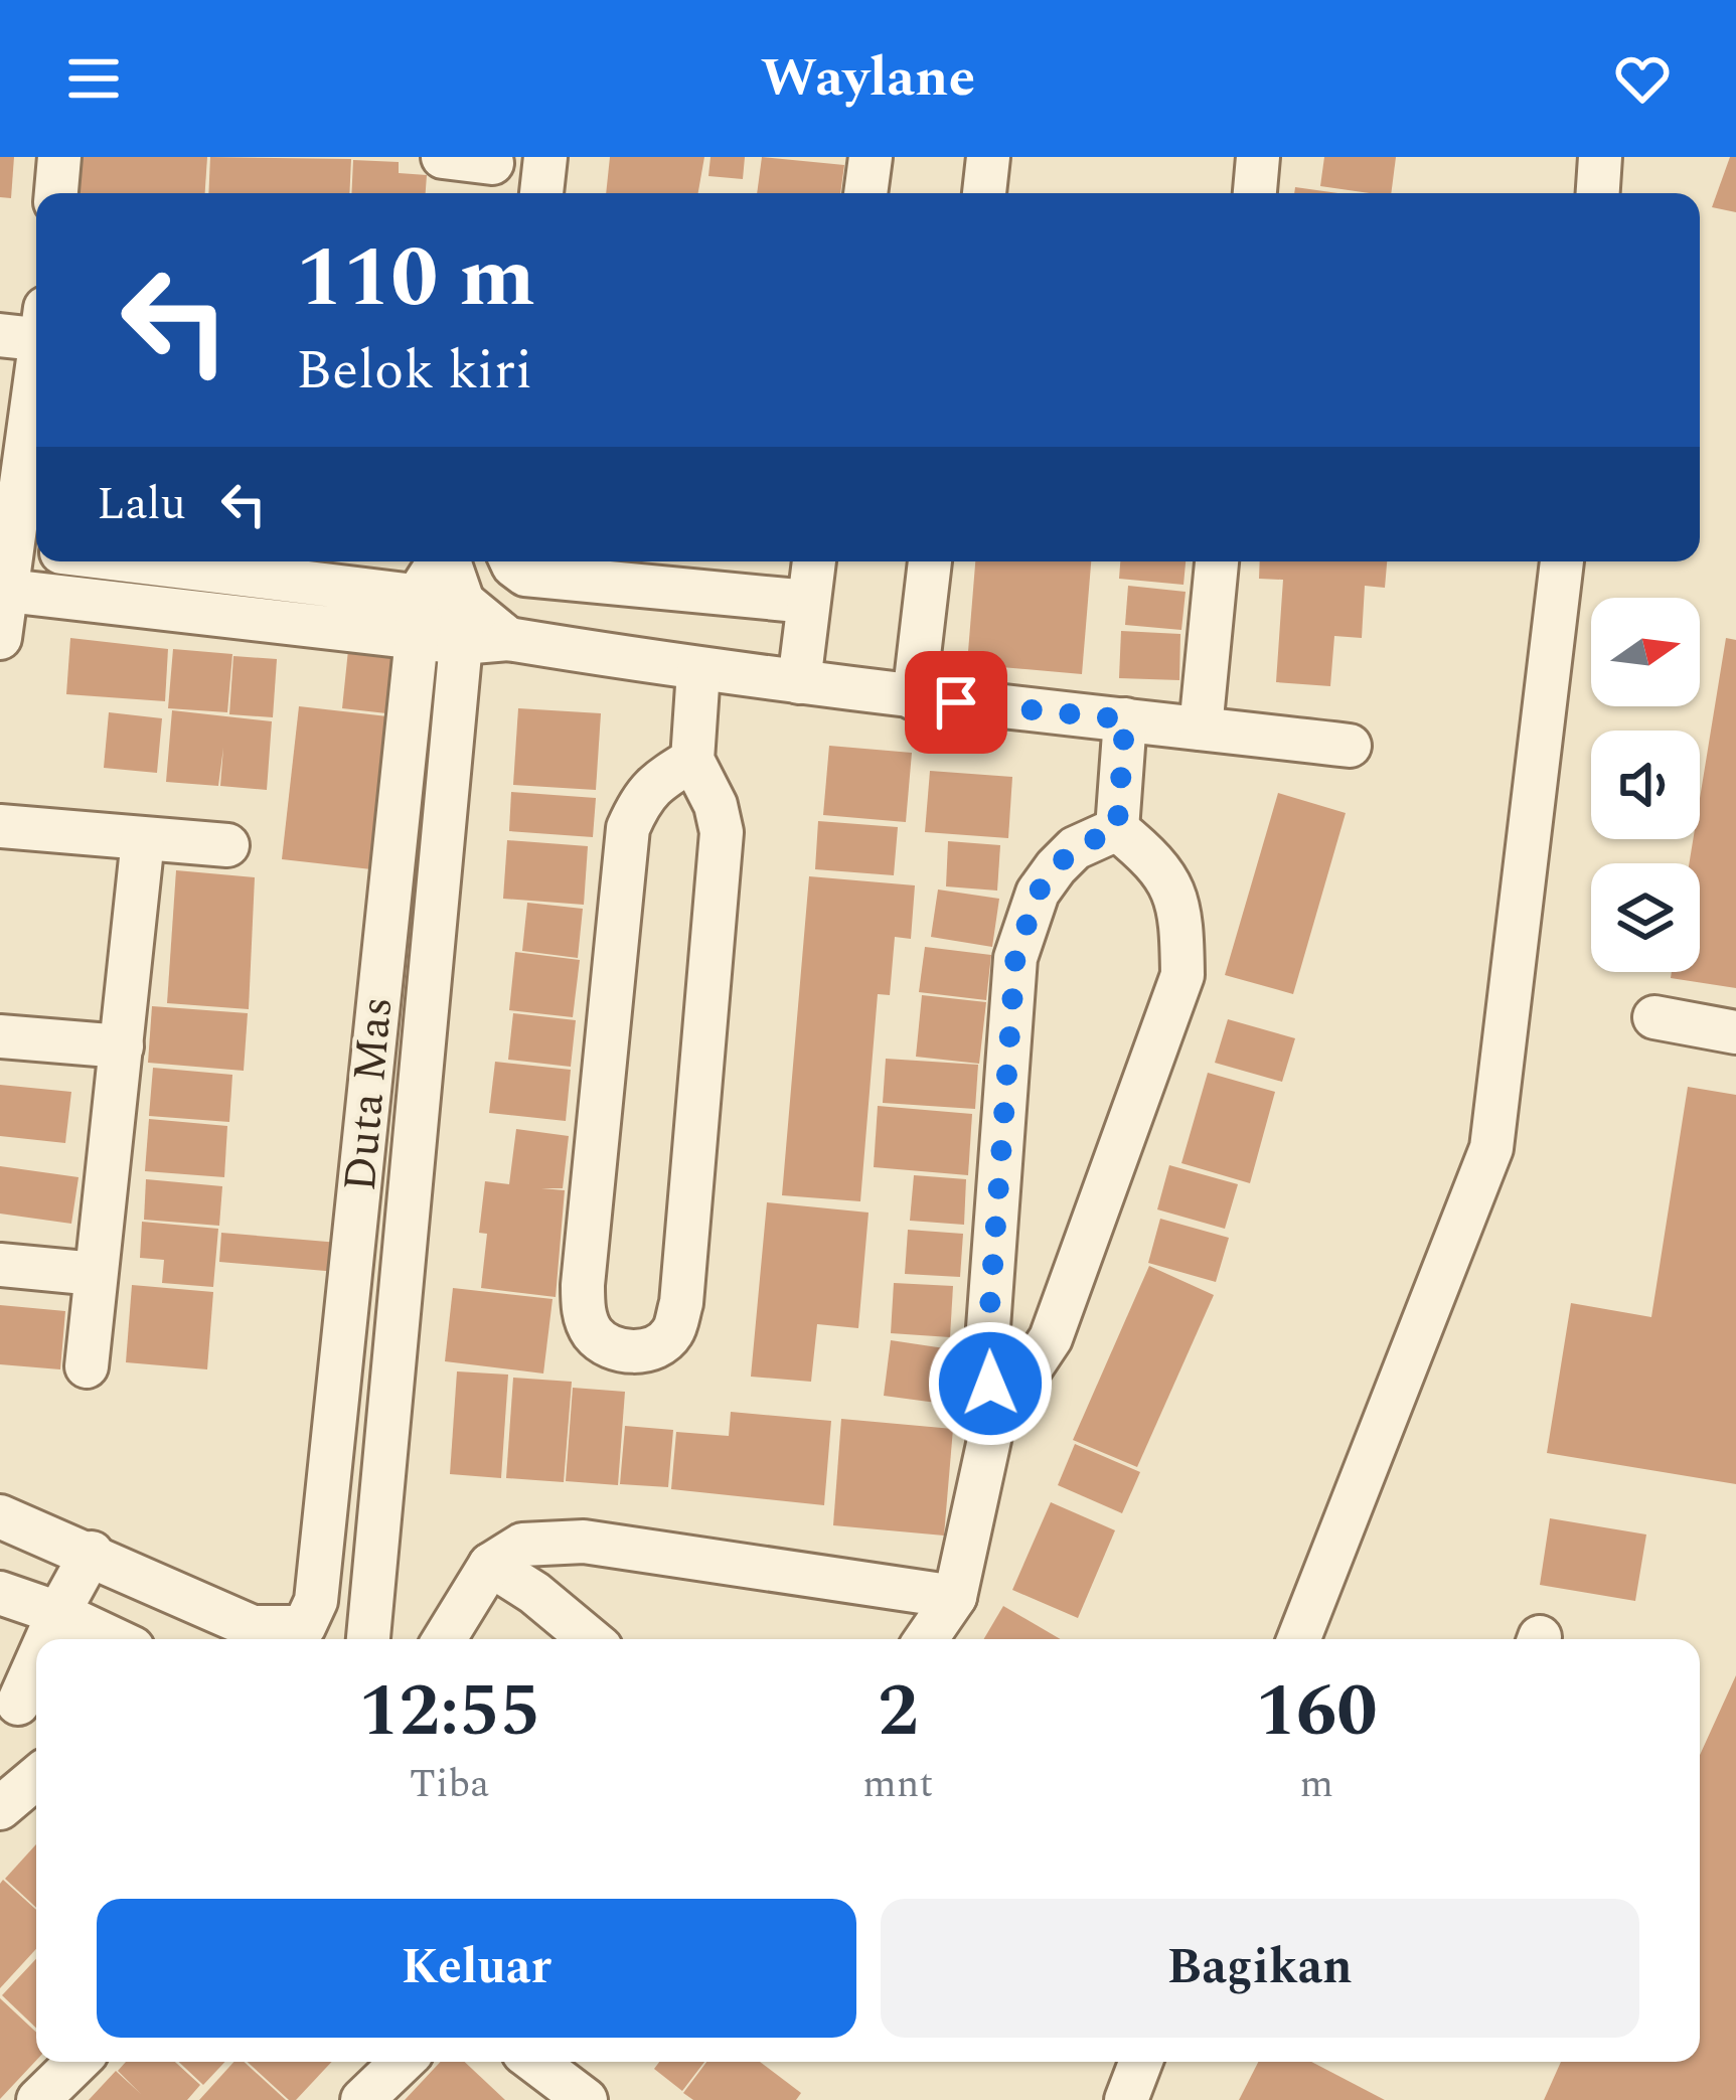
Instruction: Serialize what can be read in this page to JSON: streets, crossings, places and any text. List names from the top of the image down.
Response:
{
  "streets": {
    "street": ["Duta Mas"]
  },
  "north": "right",
  "page": {
    "header": "Waylane",
    "turn": ["110 m", "Belok kiri"],
    "then": "Lalu",
    "eta": [
      "12:55",
      "Tiba",
      "2",
      "mnt",
      "160",
      "m"
    ],
    "buttons": ["Keluar", "Bagikan"]
  }
}
